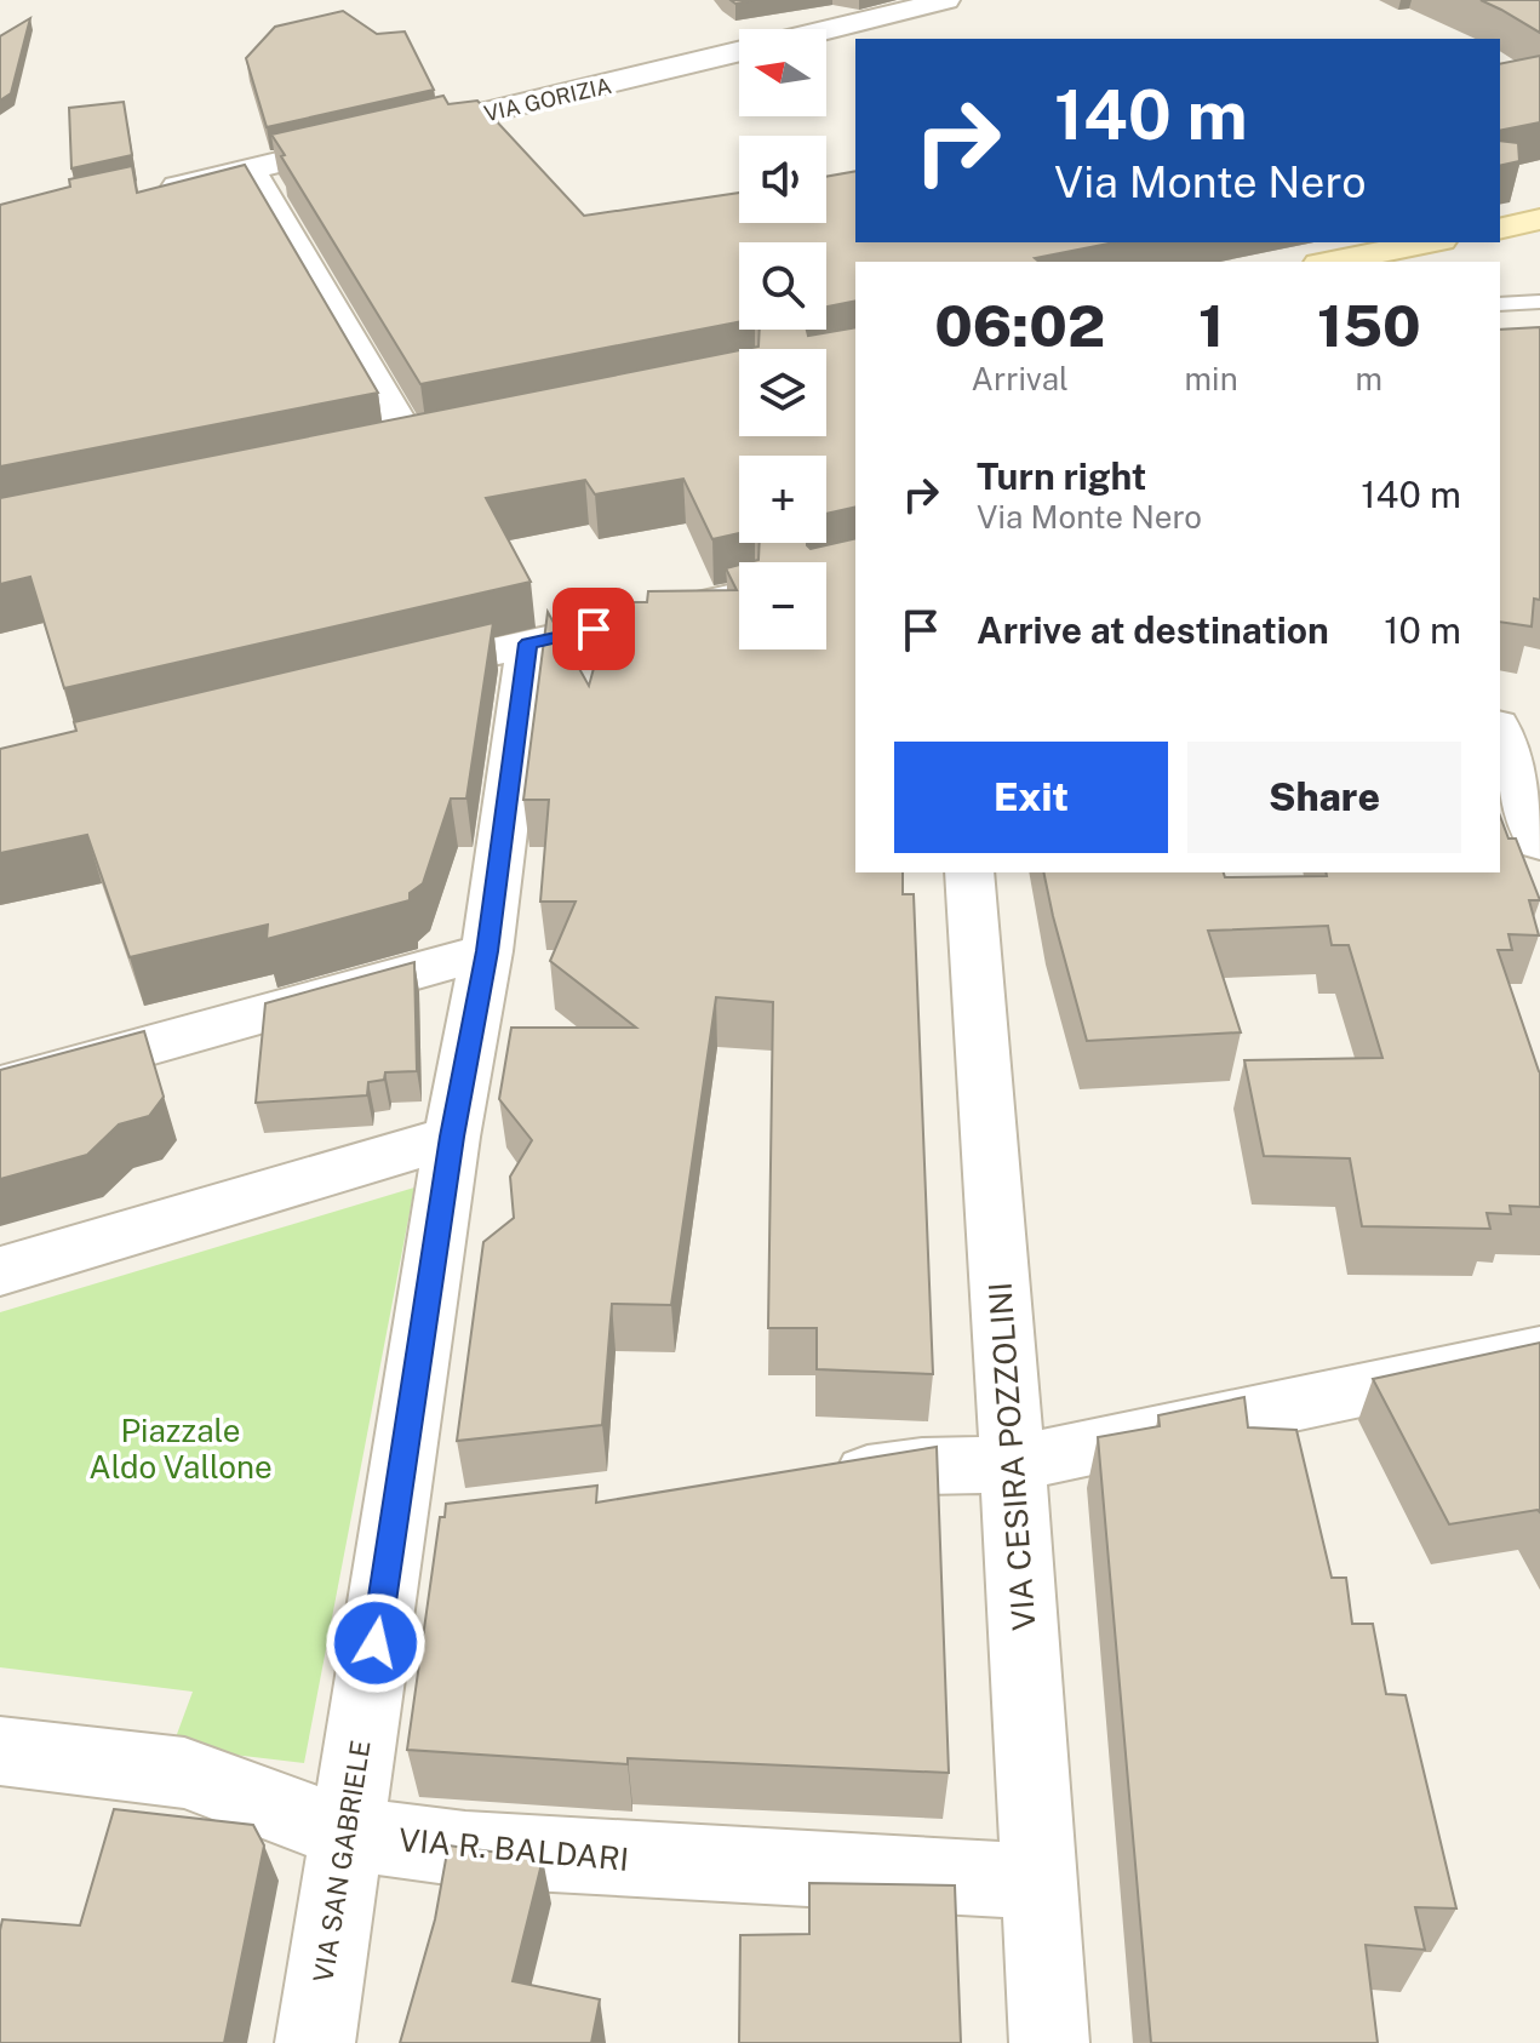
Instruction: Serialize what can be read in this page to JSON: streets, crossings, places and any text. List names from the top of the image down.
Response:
{
  "streets": {
    "street": [
      "VIA GORIZIA",
      "VIA CESIRA POZZOLINI",
      "VIA R. BALDARI",
      "VIA SAN GABRIELE"
    ]
  },
  "crossings": [
    ["VIA CESIRA POZZOLINI", "VIA R. BALDARI"],
    ["VIA R. BALDARI", "VIA SAN GABRIELE"]
  ],
  "parks": ["Piazzale Aldo Vallone"],
  "north": "left",
  "page": {
    "map_buttons": ["+", "−"],
    "turn": ["140 m", "Via Monte Nero"],
    "eta": [
      "06:02",
      "Arrival",
      "1",
      "min",
      "150",
      "m"
    ],
    "list": [
      {
        "name": "Turn right",
        "note": "Via Monte Nero",
        "value": "140 m"
      },
      {
        "name": "Arrive at destination",
        "value": "10 m"
      }
    ],
    "buttons": ["Exit", "Share"]
  }
}
